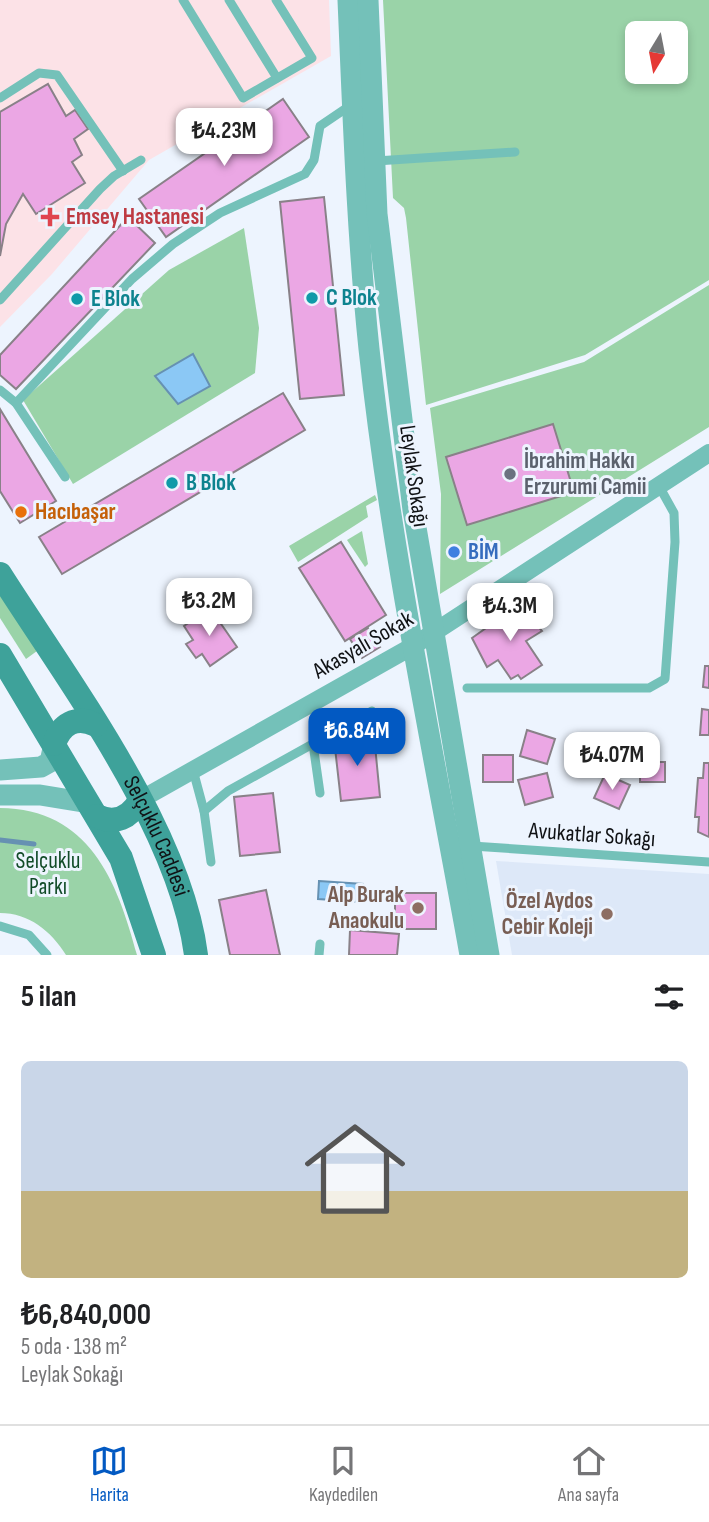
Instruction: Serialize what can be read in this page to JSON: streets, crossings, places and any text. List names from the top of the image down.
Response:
{
  "streets": {
    "main road": ["Selçuklu Caddesi"],
    "street": ["Leylak Sokağı", "Akasyalı Sokak"],
    "lane": ["Avukatlar Sokağı"]
  },
  "crossings": [
    ["Leylak Sokağı", "Akasyalı Sokak"],
    ["Leylak Sokağı", "Avukatlar Sokağı"],
    ["Akasyalı Sokak", "Selçuklu Caddesi"]
  ],
  "parks": ["Selçuklu Parkı"],
  "places": {
    "health": ["Emsey Hastanesi"],
    "other": [
      "C Blok",
      "E Blok",
      "İbrahim Hakkı Erzurumi Camii",
      "B Blok",
      "Hacıbaşar",
      "BİM",
      "Alp Burak Anaokulu",
      "Özel Aydos Cebir Koleji"
    ]
  },
  "north": "bottom",
  "page": {
    "price": [
      "₺4.23M",
      "₺3.2M",
      "₺4.3M",
      "₺6.84M",
      "₺4.07M"
    ],
    "heading": "5 ilan",
    "list": [
      {
        "name": "₺6,840,000",
        "note": "5 oda · 138 m² · Leylak Sokağı"
      }
    ],
    "tabs": ["Harita", "Kaydedilen", "Ana sayfa"]
  }
}
